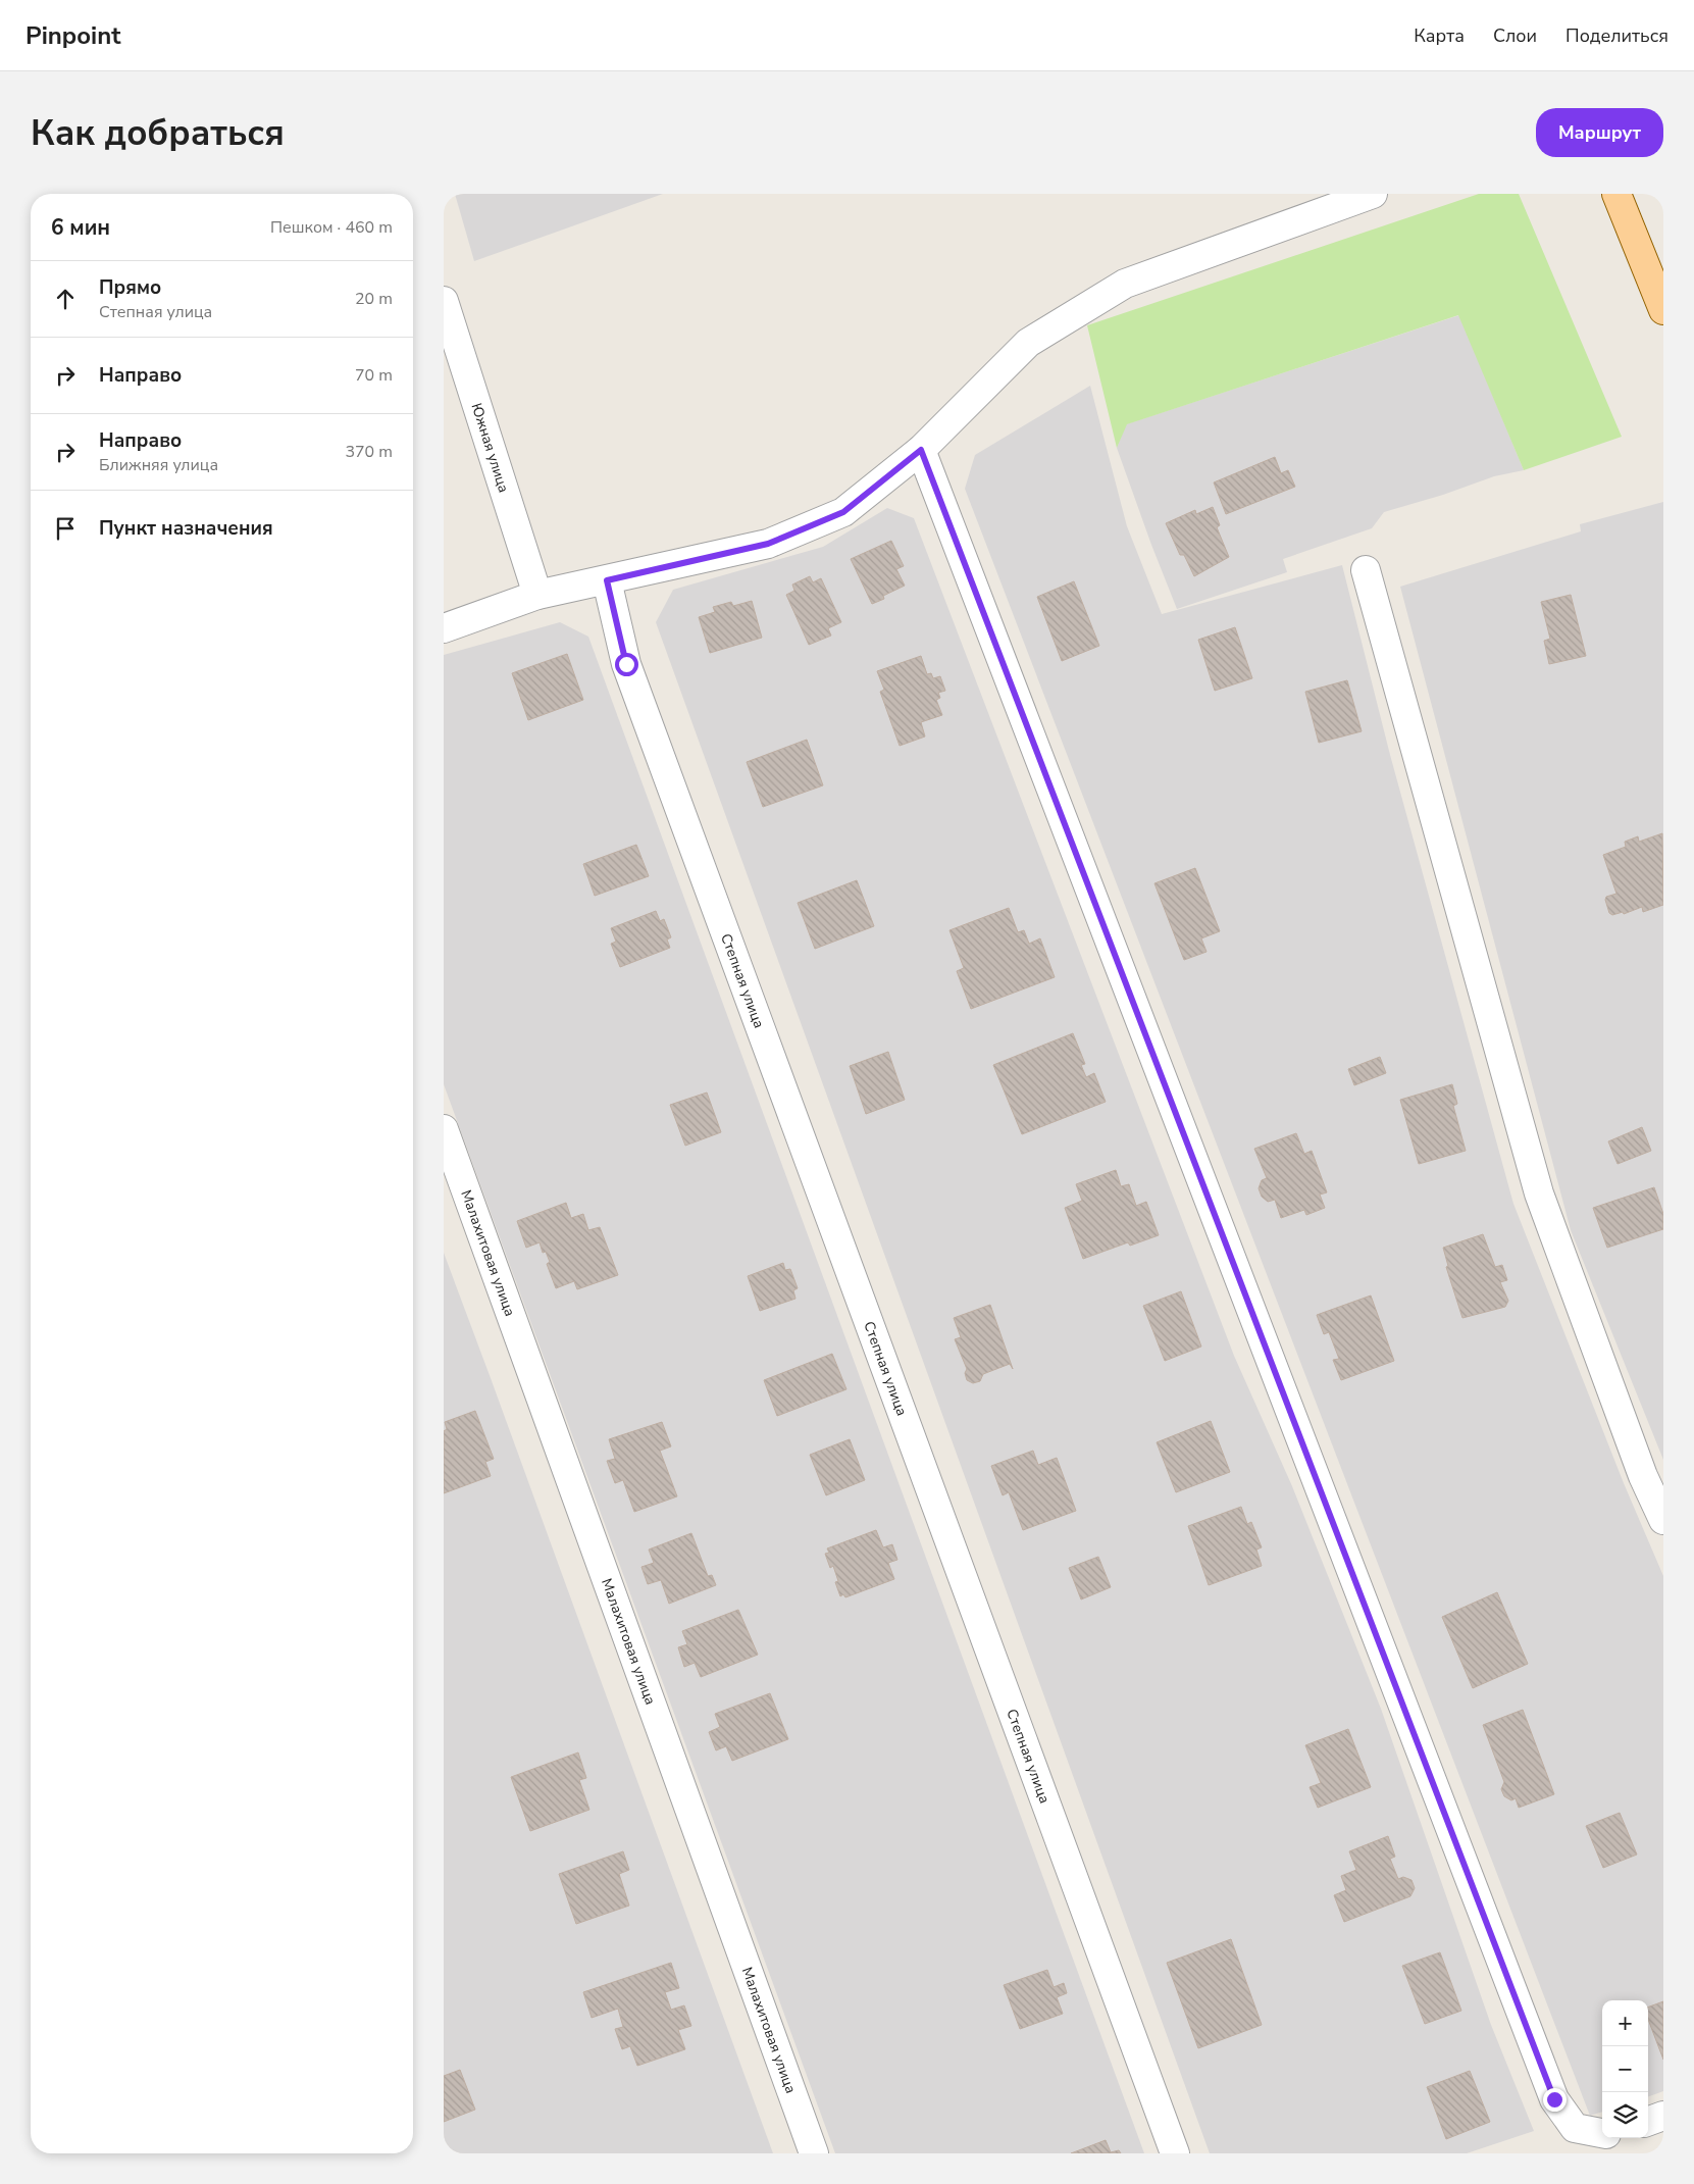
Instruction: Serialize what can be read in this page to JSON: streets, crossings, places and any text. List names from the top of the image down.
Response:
{
  "streets": {
    "street": ["Южная улица", "Степная улица", "Малахитовая улица"]
  },
  "page": {
    "header": "Pinpoint",
    "nav": ["Карта", "Слои", "Поделиться"],
    "buttons": "Маршрут",
    "title": "Как добраться",
    "heading": ["6 мин", "Пешком · 460 m"],
    "list": [
      ["Прямо", "Степная улица", "20 m"],
      ["Направо", "70 m"],
      ["Направо", "Ближняя улица", "370 m"],
      "Пункт назначения"
    ],
    "map_buttons": ["+", "−"]
  }
}
